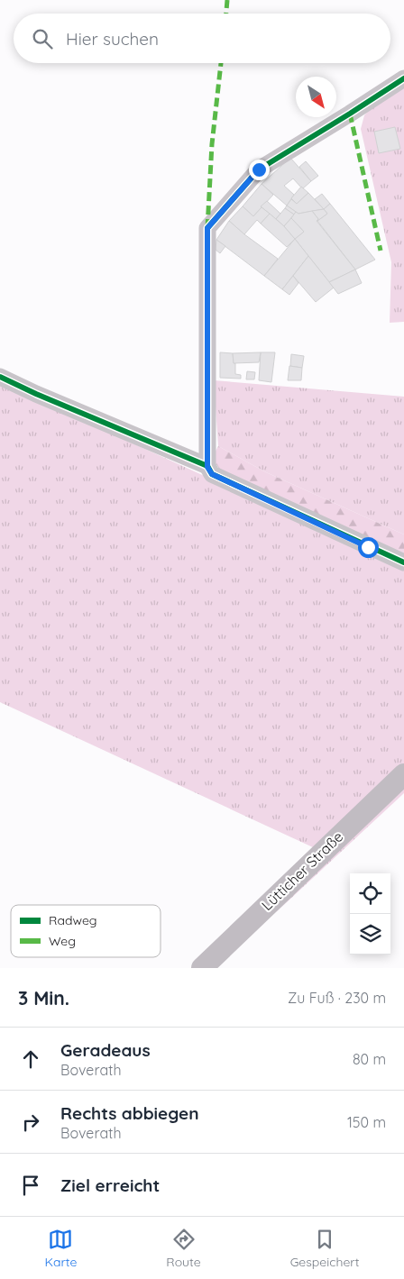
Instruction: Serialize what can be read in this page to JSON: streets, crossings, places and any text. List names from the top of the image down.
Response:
{
  "streets": {
    "main road": ["Lütticher Straße"]
  },
  "legend": ["Radweg", "Weg"],
  "north": "bottom right",
  "page": {
    "search": "Hier suchen",
    "heading": ["3 Min.", "Zu Fuß · 230 m"],
    "list": [
      ["Geradeaus", "Boverath", "80 m"],
      ["Rechts abbiegen", "Boverath", "150 m"],
      "Ziel erreicht"
    ],
    "nav": ["Karte", "Route", "Gespeichert"]
  }
}
